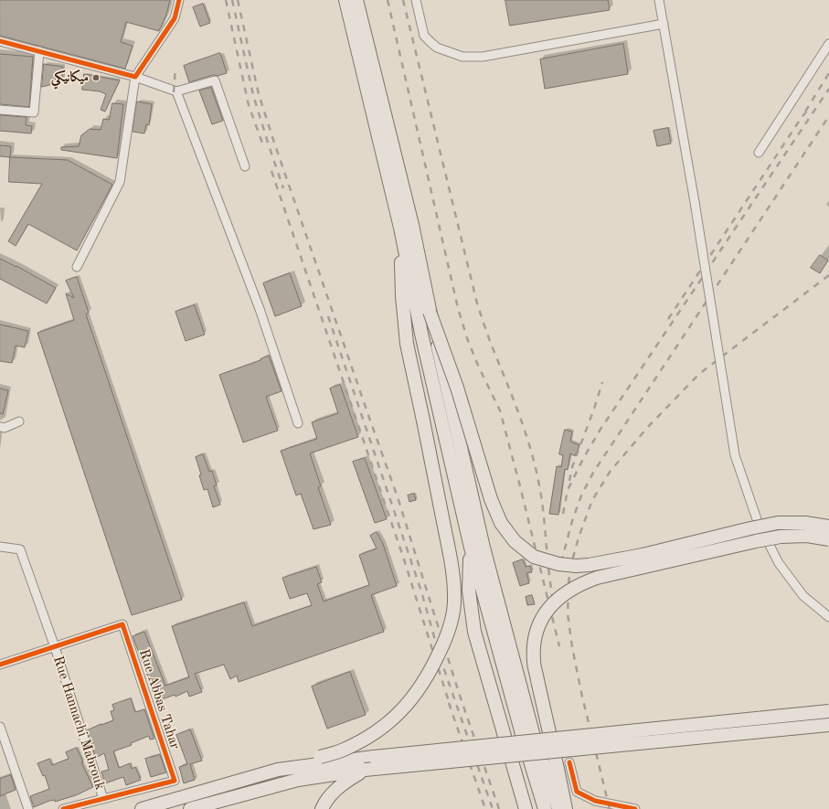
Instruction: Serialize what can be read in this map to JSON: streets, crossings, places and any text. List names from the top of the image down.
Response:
{
  "streets": {
    "street": ["Rue Abbas Tahar", "Rue Hannachi Mabrouk"]
  },
  "crossings": [
    ["Rue Abbas Tahar", "Rue Hannachi Mabrouk"]
  ],
  "places": ["ميكانيكي"]
}
